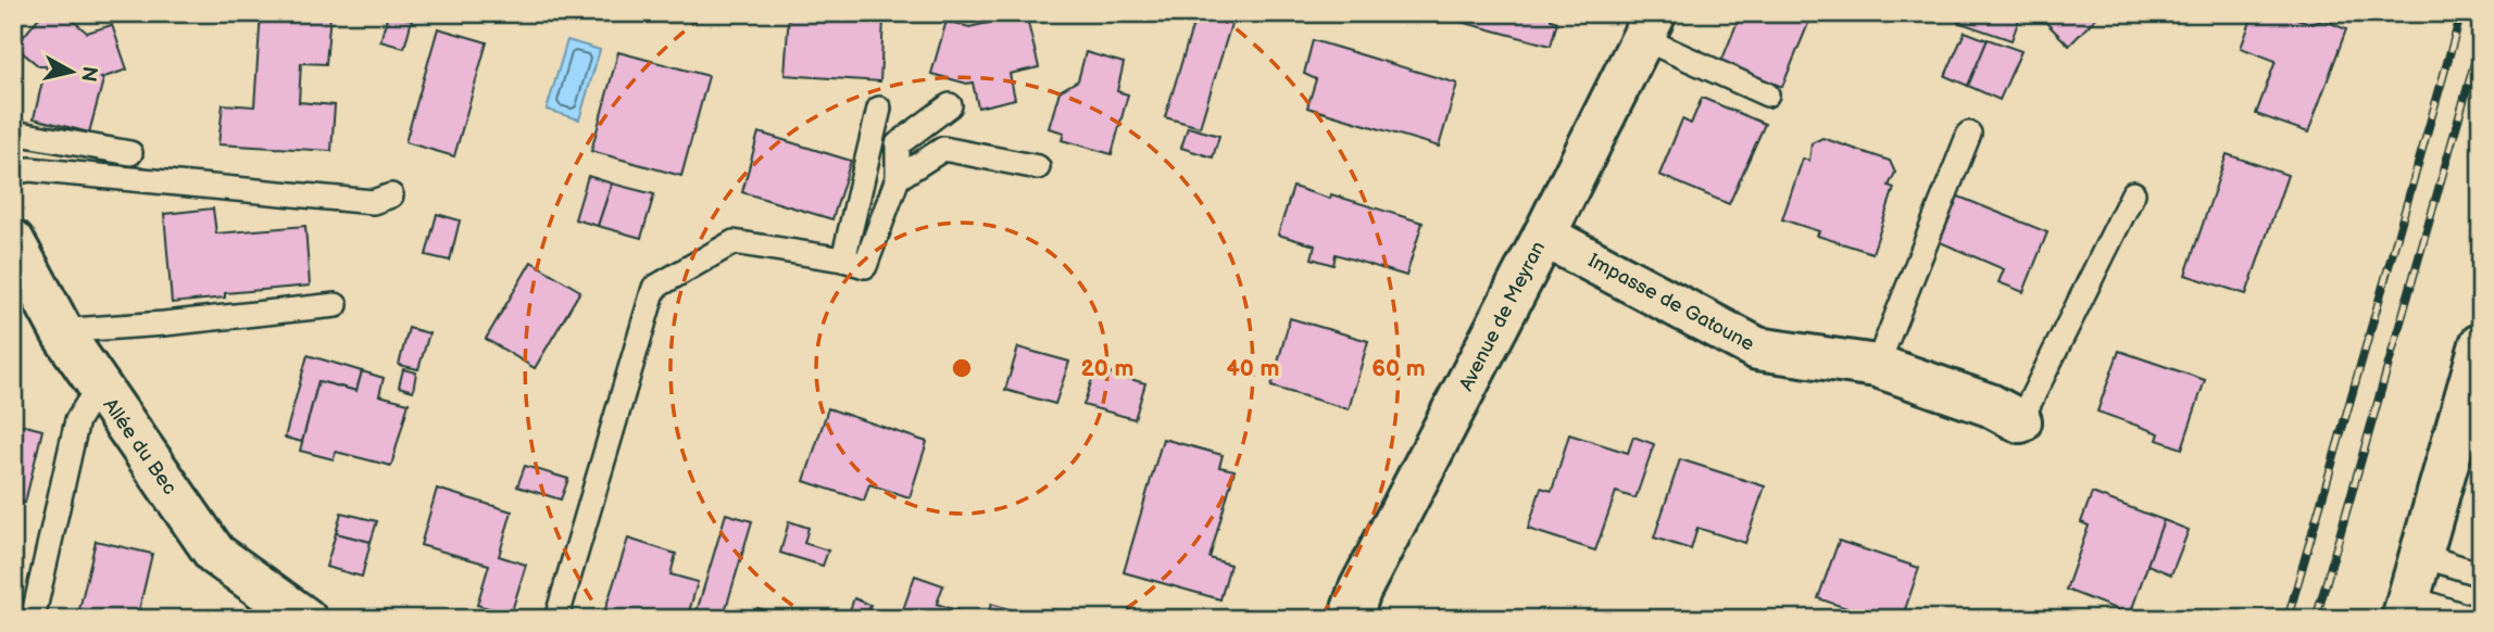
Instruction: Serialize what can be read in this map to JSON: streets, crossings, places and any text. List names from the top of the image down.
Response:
{
  "streets": {
    "street": ["Impasse de Gatoune", "Avenue de Meyran", "Allée du Bec"]
  },
  "crossings": [
    ["Impasse de Gatoune", "Avenue de Meyran"]
  ],
  "north": "right",
  "rings": ["20 m", "40 m", "60 m"]
}
